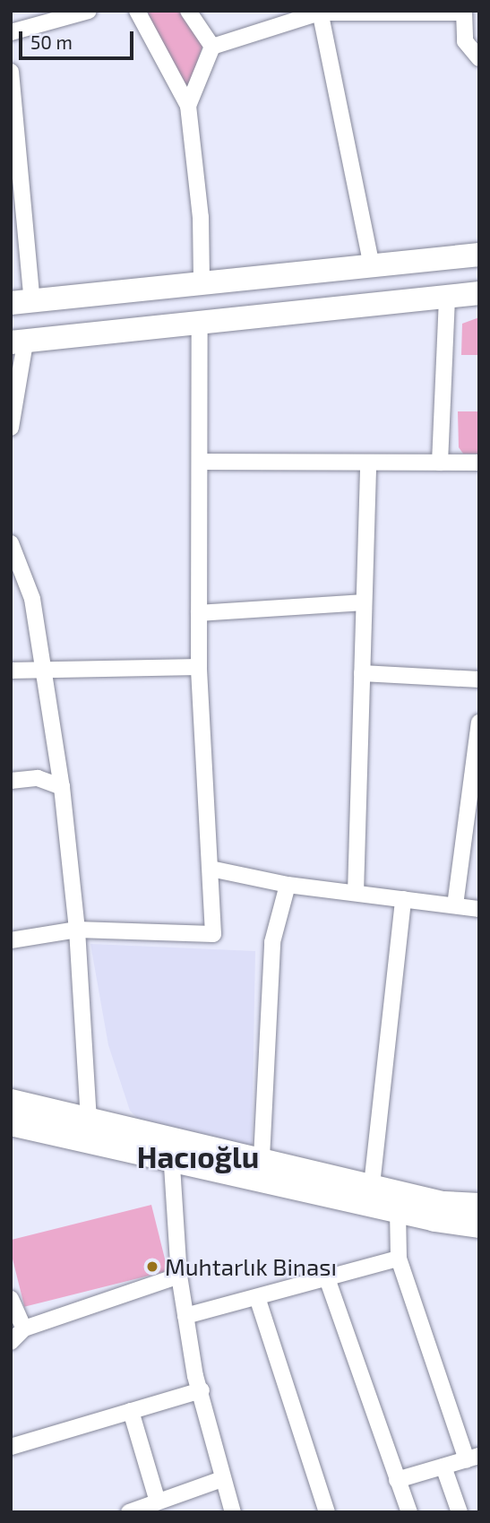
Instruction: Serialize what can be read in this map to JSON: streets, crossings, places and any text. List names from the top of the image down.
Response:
{
  "districts": ["Hacıoğlu"],
  "places": ["Muhtarlık Binası"],
  "scale_bar": "50 m"
}
